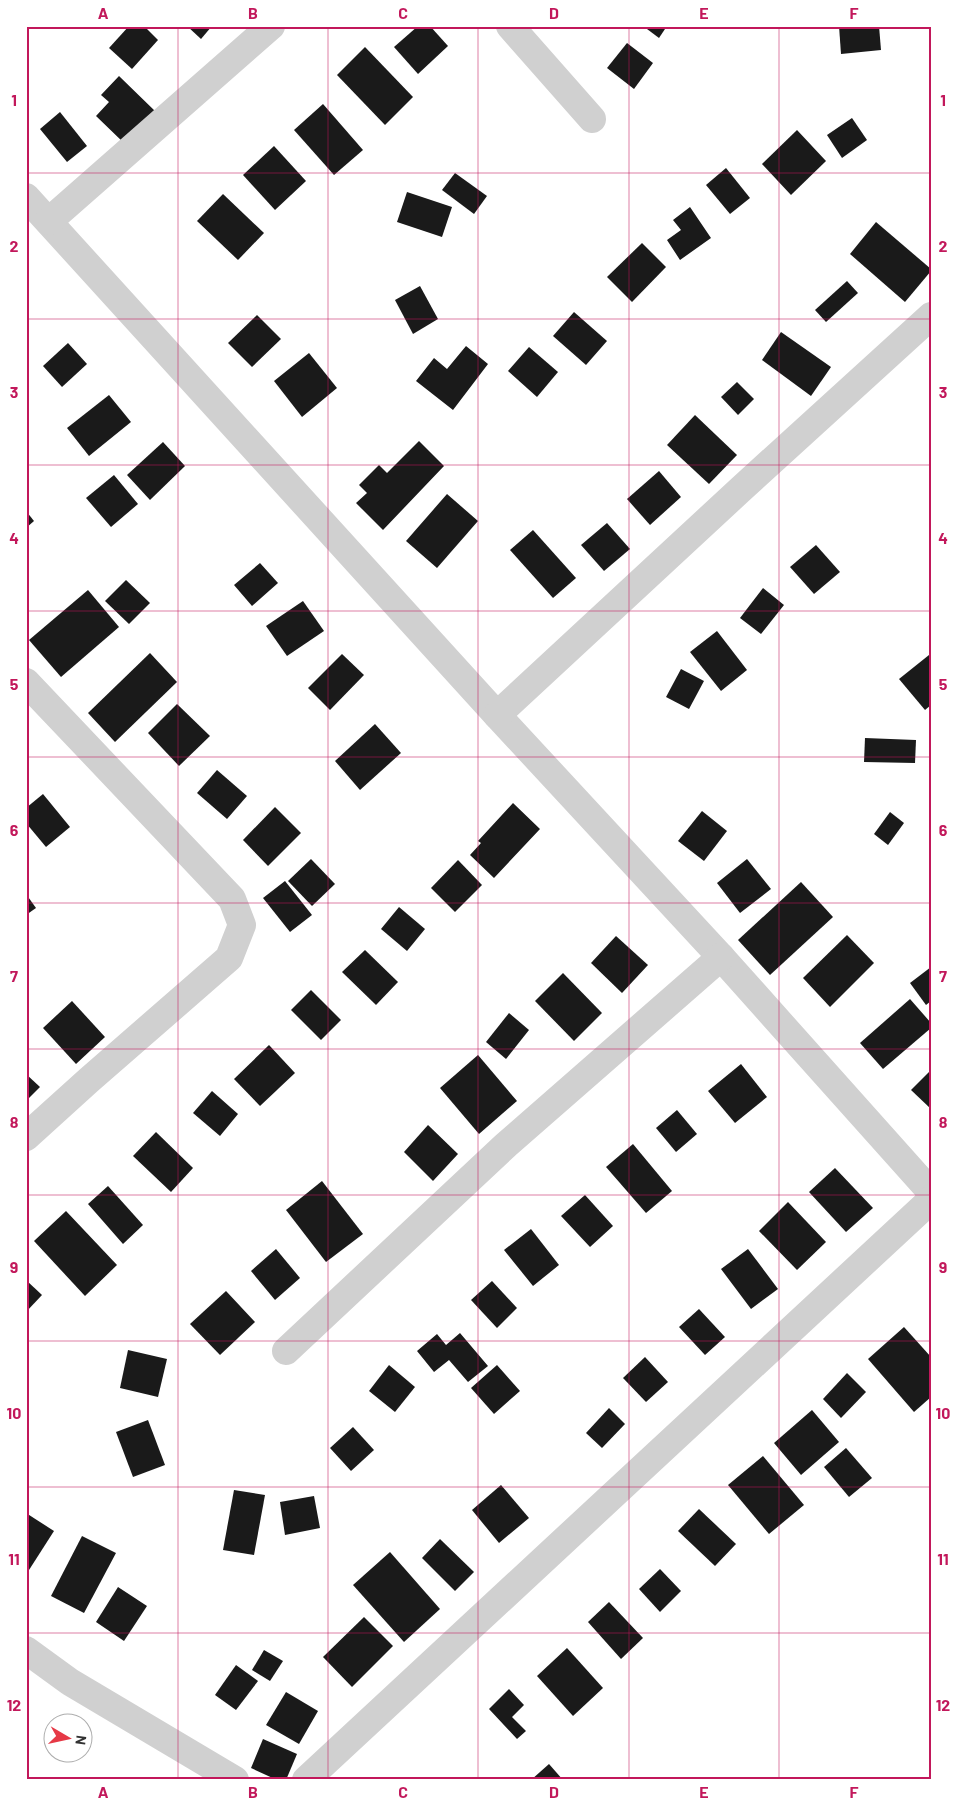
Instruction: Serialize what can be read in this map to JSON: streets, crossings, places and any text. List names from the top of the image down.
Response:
{
  "north": "right",
  "grid": {
    "columns": [
      "A",
      "B",
      "C",
      "D",
      "E",
      "F"
    ],
    "rows": [
      "1",
      "2",
      "3",
      "4",
      "5",
      "6",
      "7",
      "8",
      "9",
      "10",
      "11",
      "12"
    ]
  }
}
